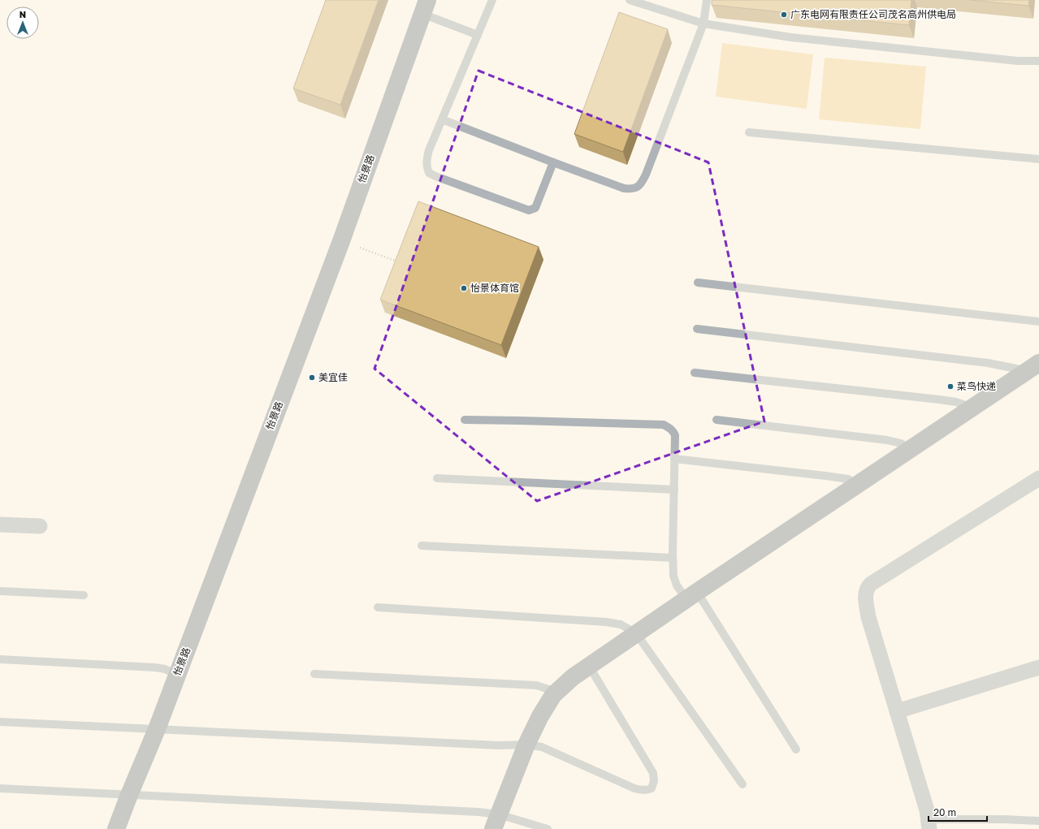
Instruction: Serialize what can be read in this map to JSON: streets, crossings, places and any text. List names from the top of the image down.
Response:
{
  "streets": {
    "street": ["怡景路"]
  },
  "places": [
    "广东电网有限责任公司茂名高州供电局",
    "怡景体育馆",
    "美宜佳",
    "菜鸟快递"
  ],
  "scale_bar": "20 m",
  "north": "top"
}
